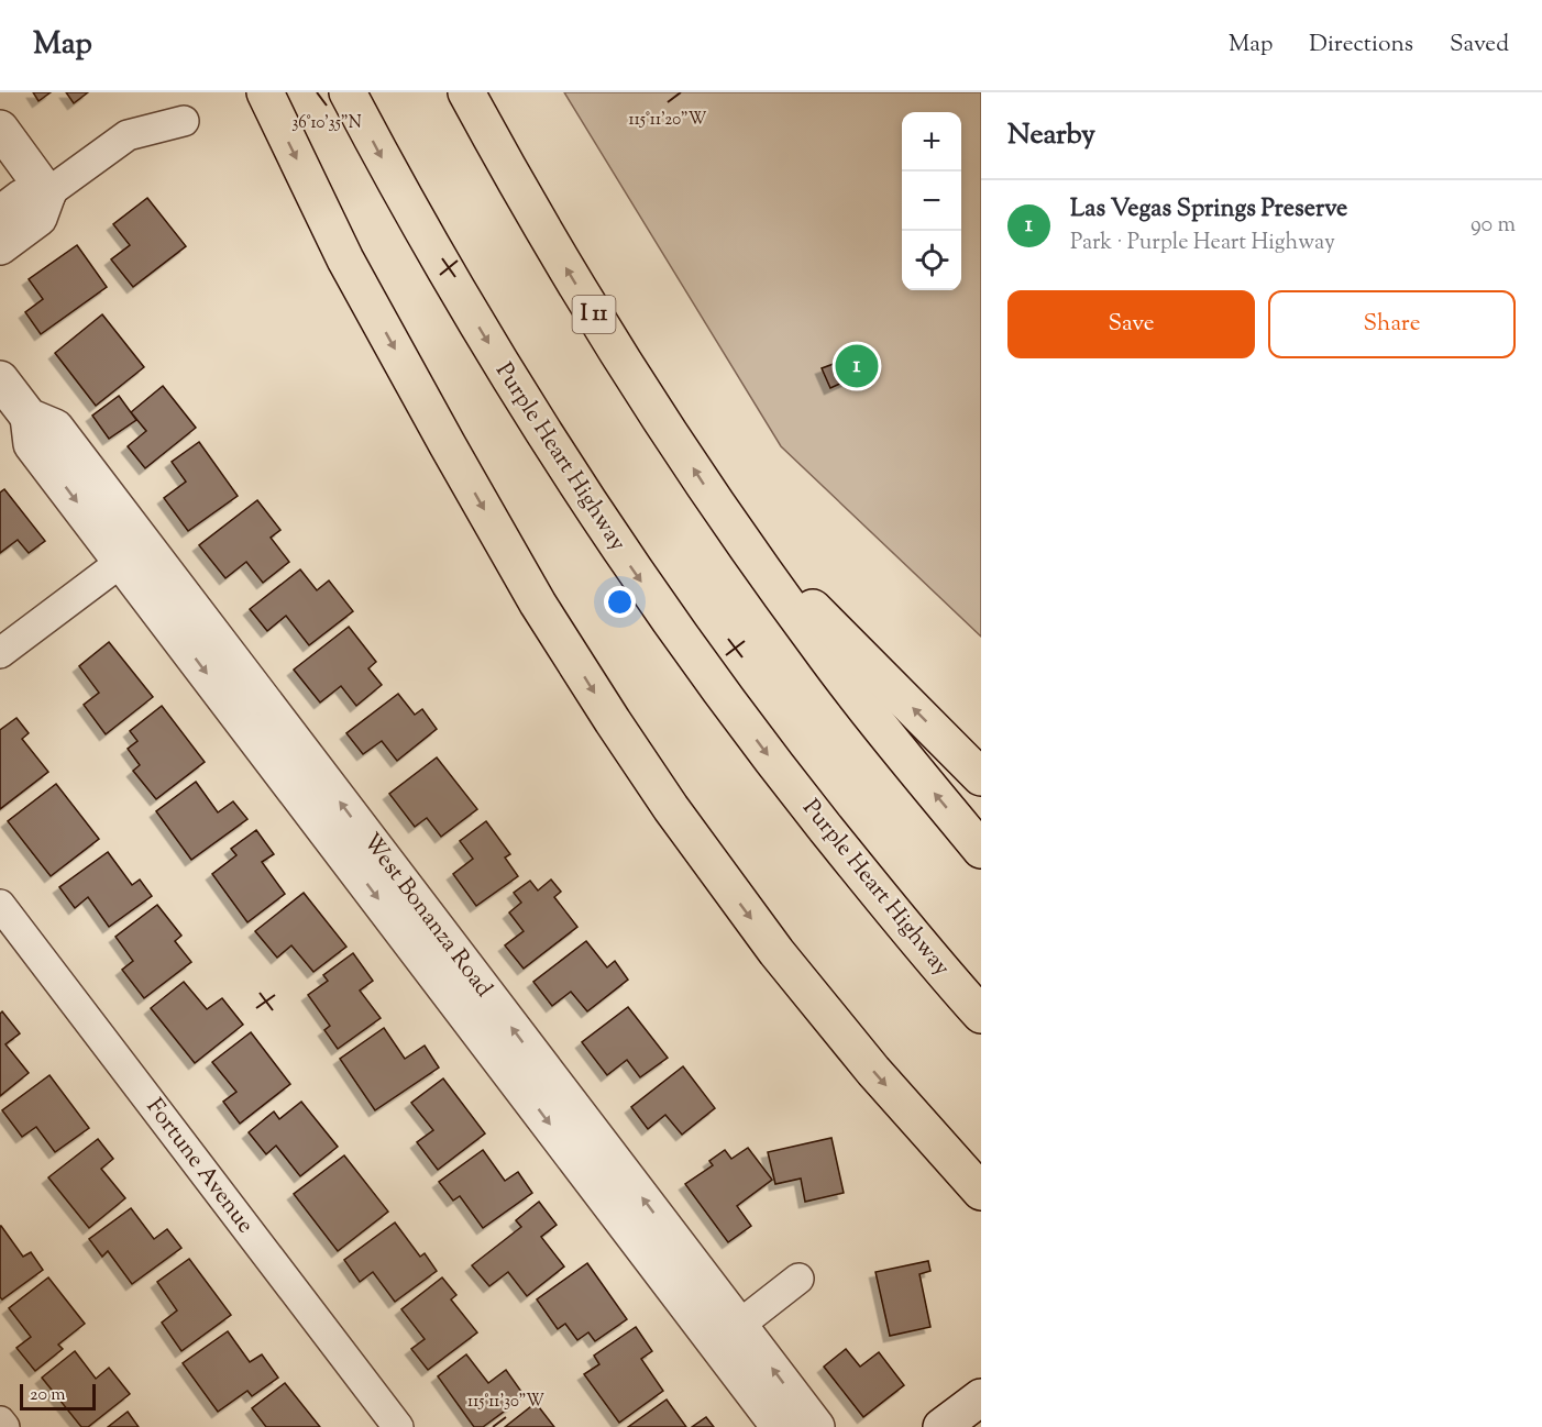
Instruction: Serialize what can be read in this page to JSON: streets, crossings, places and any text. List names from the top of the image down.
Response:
{
  "streets": {
    "highway": ["I 11", "Purple Heart Highway"],
    "street": ["West Bonanza Road", "Fortune Avenue"]
  },
  "scale_bar": "20 m",
  "page": {
    "header": "Map",
    "nav": ["Map", "Directions", "Saved"],
    "heading": "Nearby",
    "map_buttons": ["+", "−"],
    "list": [
      {
        "mark": "1",
        "name": "Las Vegas Springs Preserve",
        "note": "Park · Purple Heart Highway",
        "value": "90 m"
      }
    ],
    "buttons": ["Save", "Share"],
    "pins": "1",
    "scale": "20 m"
  },
  "coordinates": ["115°11'20\"W", "36°10'35\"N", "115°11'30\"W"]
}
